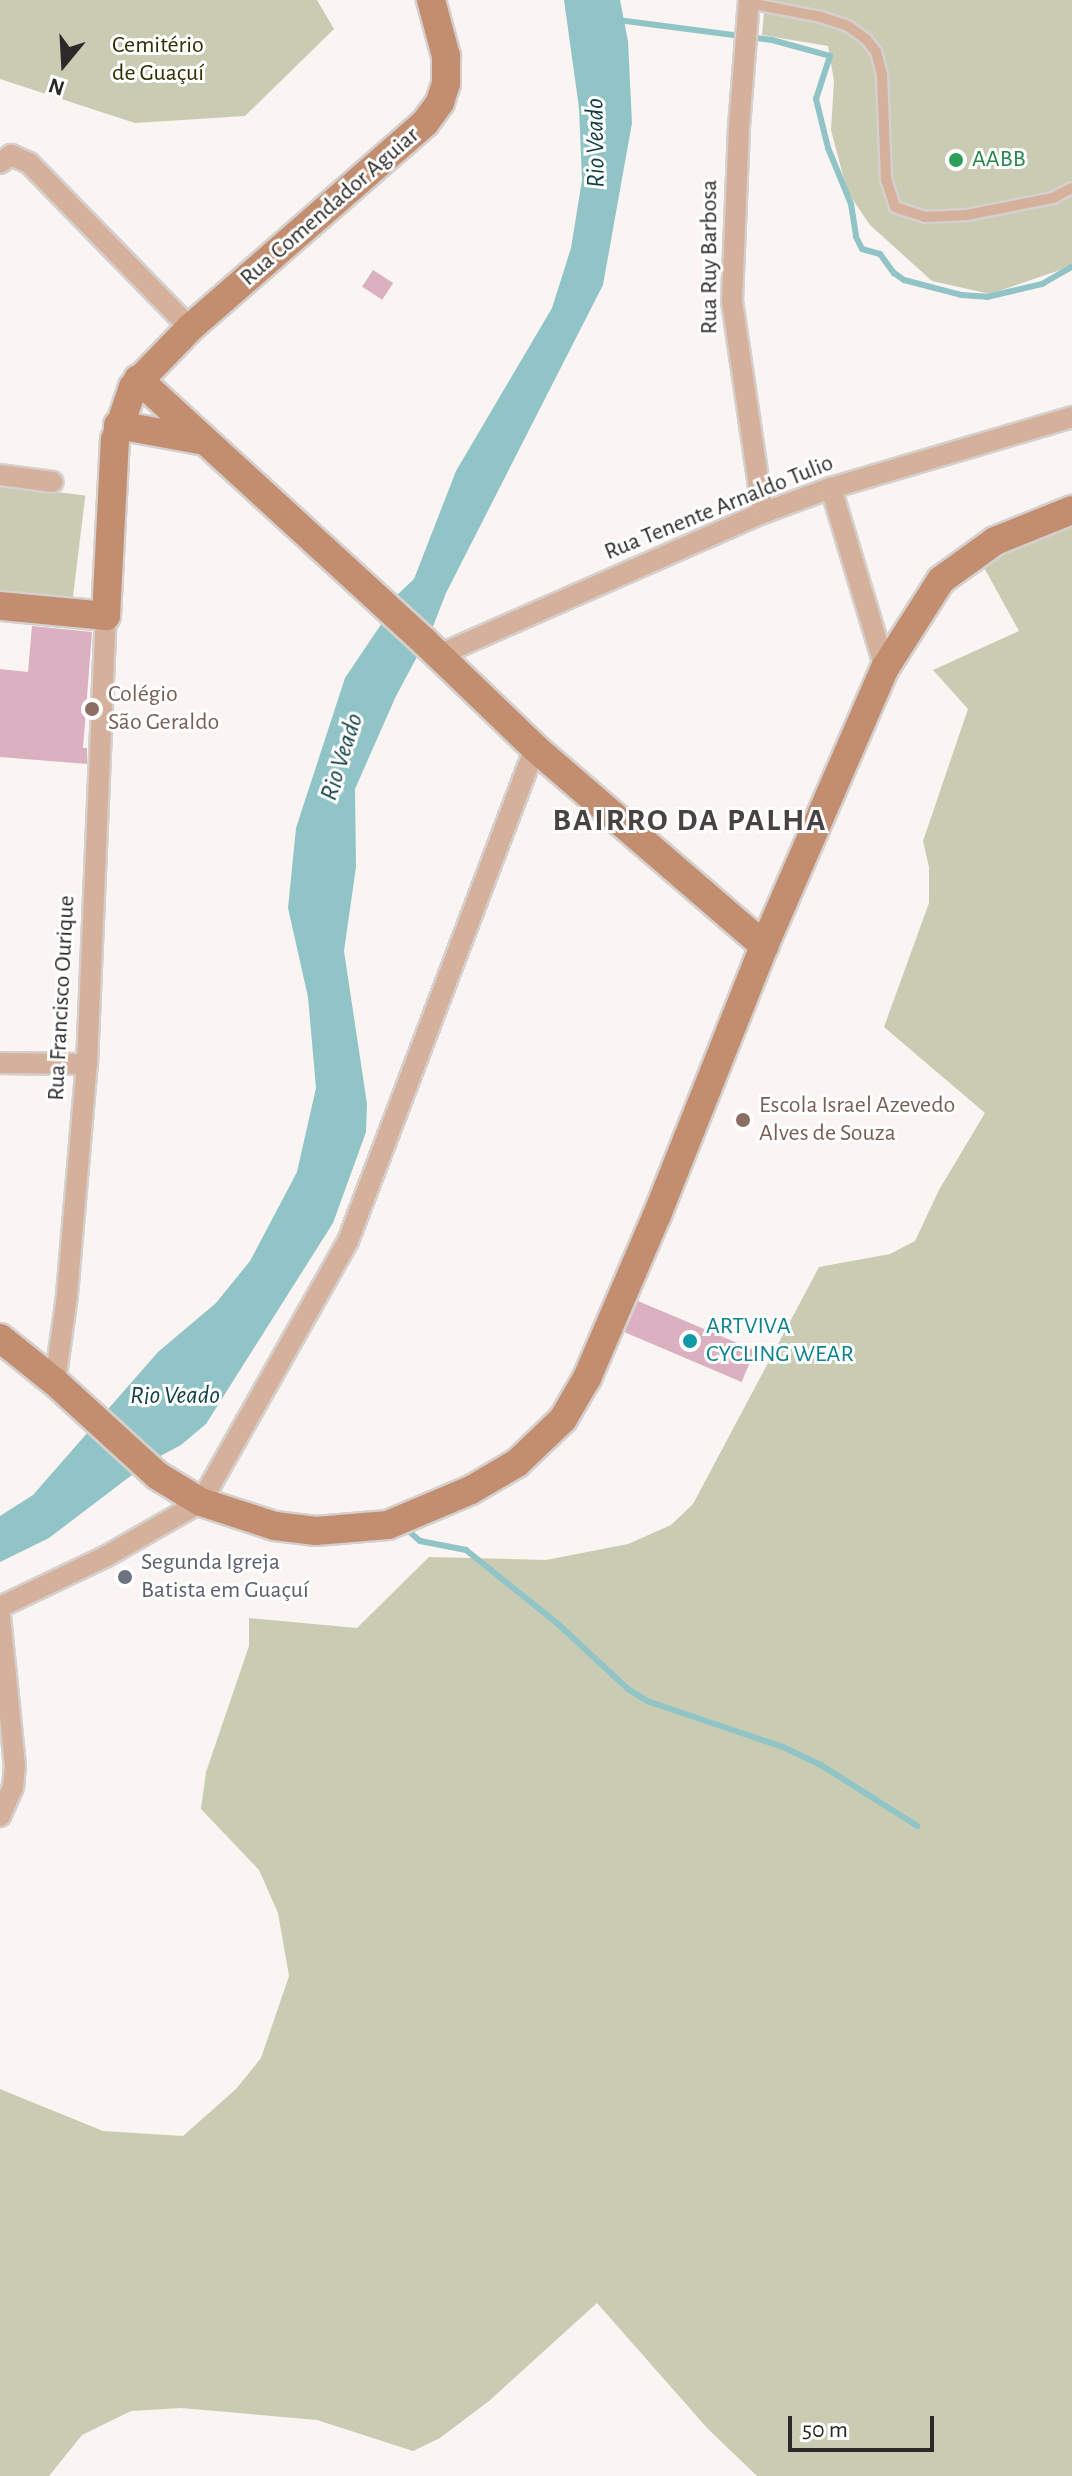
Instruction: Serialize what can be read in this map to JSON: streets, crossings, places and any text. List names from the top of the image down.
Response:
{
  "streets": {
    "street": [
      "Rua Comendador Aguiar",
      "Rua Ruy Barbosa",
      "Rua Tenente Arnaldo Tulio",
      "Rua Francisco Ourique"
    ]
  },
  "crossings": [
    ["Rua Ruy Barbosa", "Rua Tenente Arnaldo Tulio"]
  ],
  "districts": ["BAIRRO DA PALHA"],
  "water": ["Rio Veado"],
  "parks": ["Cemitério de Guaçuí"],
  "places": [
    "AABB",
    "Colégio São Geraldo",
    "Escola Israel Azevedo Alves de Souza",
    "ARTVIVA CYCLING WEAR",
    "Segunda Igreja Batista em Guaçuí"
  ],
  "scale_bar": "50 m",
  "north": "bottom"
}
